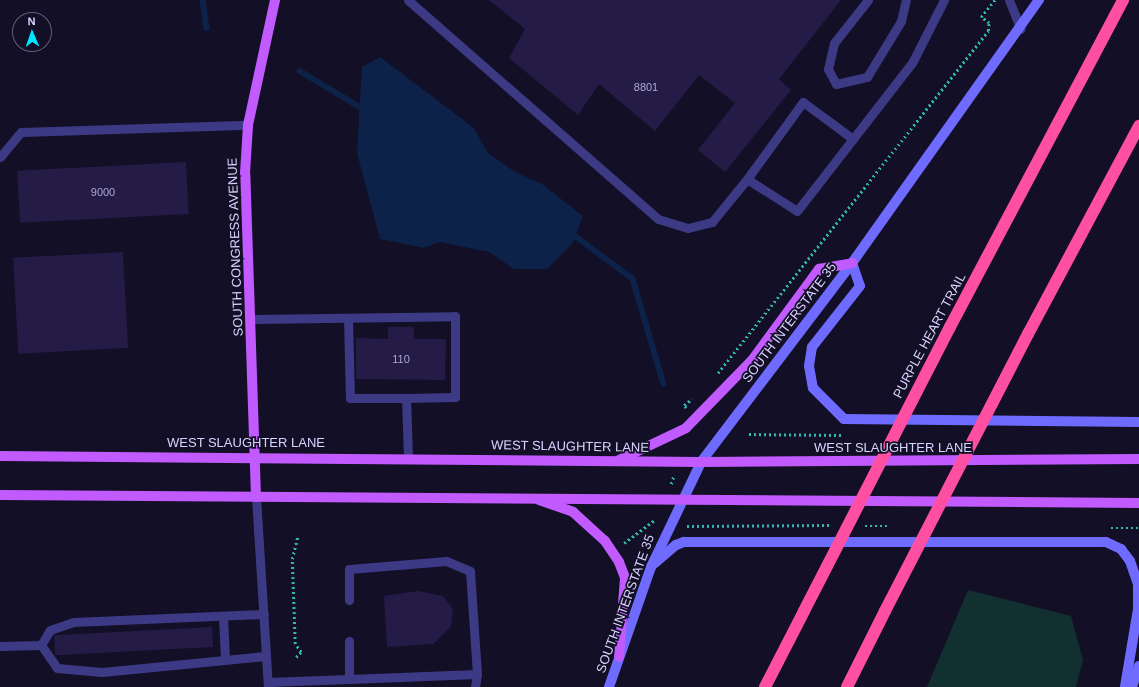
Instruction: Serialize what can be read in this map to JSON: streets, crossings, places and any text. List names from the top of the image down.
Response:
{
  "streets": {
    "highway": ["PURPLE HEART TRAIL"],
    "main road": ["SOUTH CONGRESS AVENUE", "SOUTH INTERSTATE 35", "WEST SLAUGHTER LANE"]
  },
  "crossings": [
    ["SOUTH CONGRESS AVENUE", "WEST SLAUGHTER LANE"],
    ["SOUTH INTERSTATE 35", "WEST SLAUGHTER LANE"]
  ],
  "house_numbers": ["8801", "9000", "110"],
  "north": "top"
}
